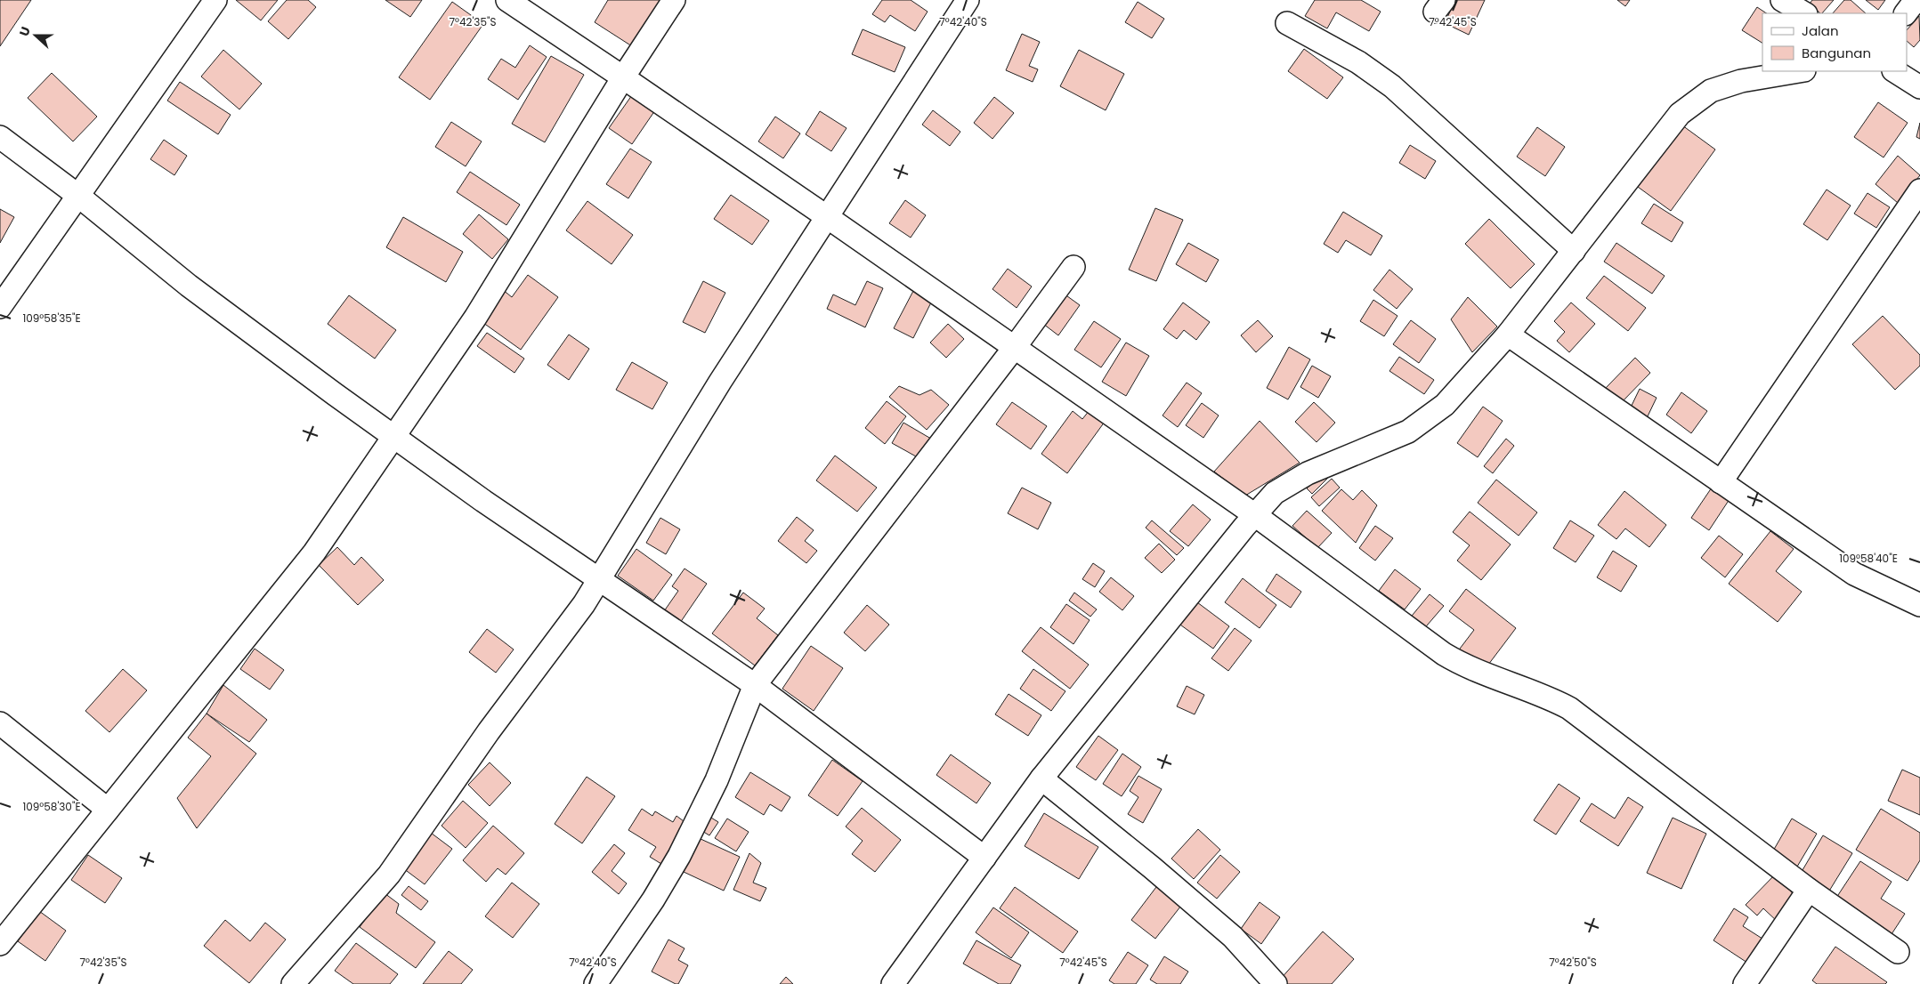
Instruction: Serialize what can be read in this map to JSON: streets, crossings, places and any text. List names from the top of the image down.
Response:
{
  "legend": ["Jalan", "Bangunan"],
  "north": "left",
  "coordinates": [
    "7°42'35\"S",
    "7°42'40\"S",
    "7°42'45\"S",
    "109°58'35\"E",
    "109°58'40\"E",
    "109°58'30\"E",
    "7°42'50\"S"
  ]
}
